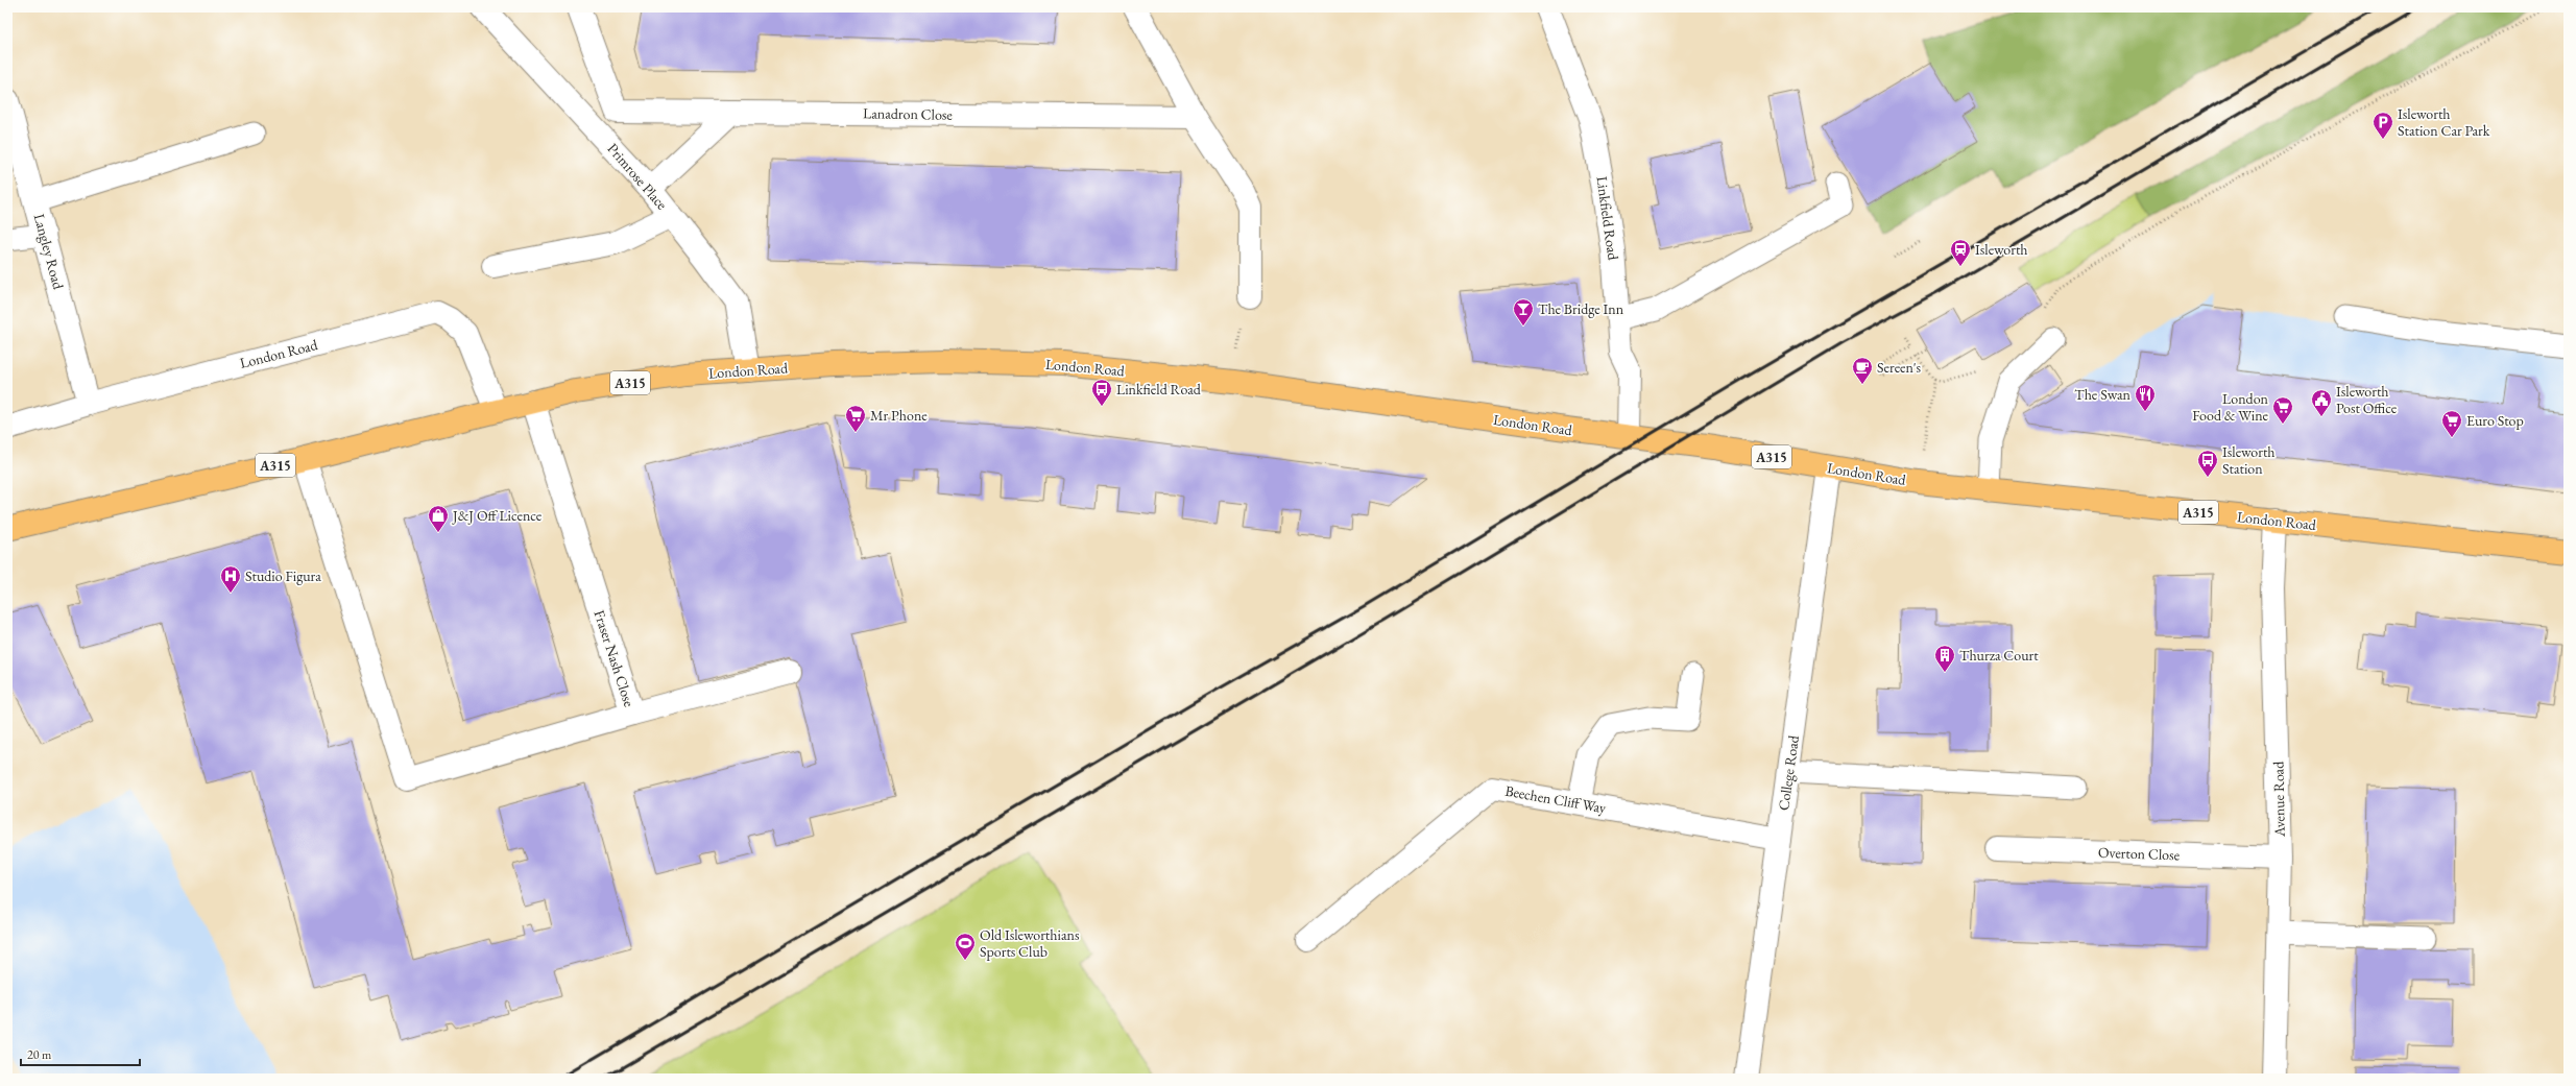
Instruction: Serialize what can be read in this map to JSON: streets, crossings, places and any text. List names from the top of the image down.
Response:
{
  "streets": {
    "main road": ["London Road", "A315"],
    "street": [
      "Lanadron Close",
      "Primrose Place",
      "Linkfield Road",
      "Langley Road",
      "Fraser Nash Close",
      "College Road",
      "Beechen Cliff Way",
      "Avenue Road",
      "Overton Close"
    ]
  },
  "crossings": [
    ["Primrose Place", "London Road"],
    ["Linkfield Road", "London Road"],
    ["Langley Road", "London Road"],
    ["London Road", "Fraser Nash Close"],
    ["London Road", "College Road"],
    ["London Road", "Avenue Road"],
    ["College Road", "Beechen Cliff Way"],
    ["Avenue Road", "Overton Close"]
  ],
  "places": {
    "parking": ["Isleworth Station Car Park"],
    "station": ["Isleworth"],
    "bar": ["The Bridge Inn"],
    "cafe": ["Sereen's"],
    "bus stop": ["Linkfield Road", "Isleworth Station"],
    "restaurant": ["The Swan"],
    "public building": ["Isleworth Post Office"],
    "supermarket": ["London Food & Wine", "Mr Phone", "Euro Stop"],
    "shop": ["J&J Off Licence"],
    "hospital": ["Studio Figura"],
    "building": ["Thurza Court"],
    "sports": ["Old Isleworthians Sports Club"]
  },
  "scale_bar": "20 m"
}
